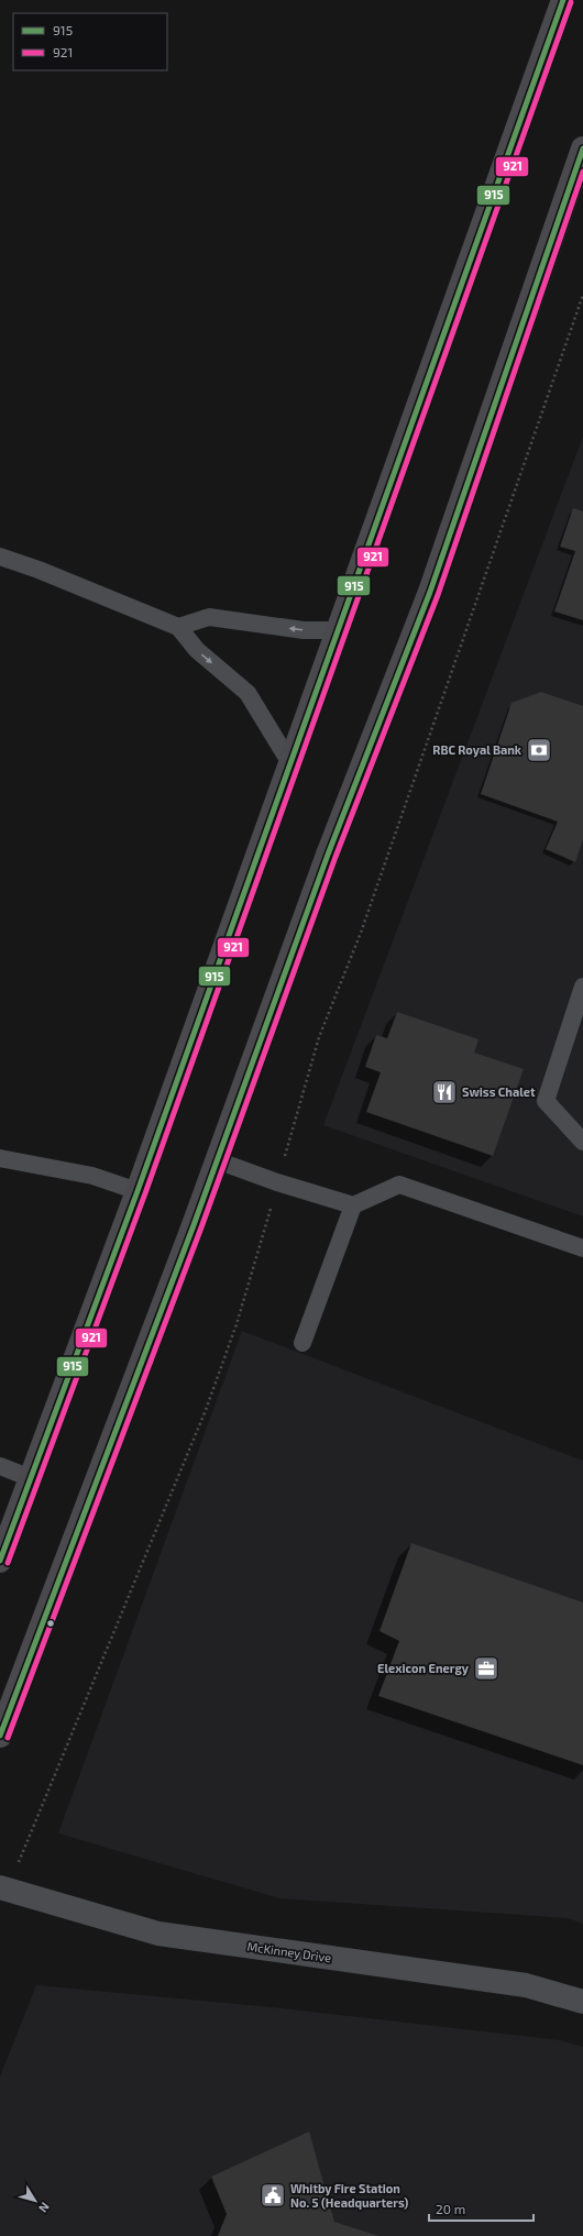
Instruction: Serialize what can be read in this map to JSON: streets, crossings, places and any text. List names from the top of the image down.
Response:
{
  "streets": {
    "street": ["McKinney Drive"]
  },
  "places": {
    "bank": ["RBC Royal Bank"],
    "restaurant": ["Swiss Chalet"],
    "office": ["Elexicon Energy"],
    "public building": ["Whitby Fire Station No. 5 (Headquarters)"]
  },
  "lines": ["transit line 915", "transit line 921"],
  "legend": ["915", "921"],
  "scale_bar": "20 m",
  "north": "bottom right"
}
